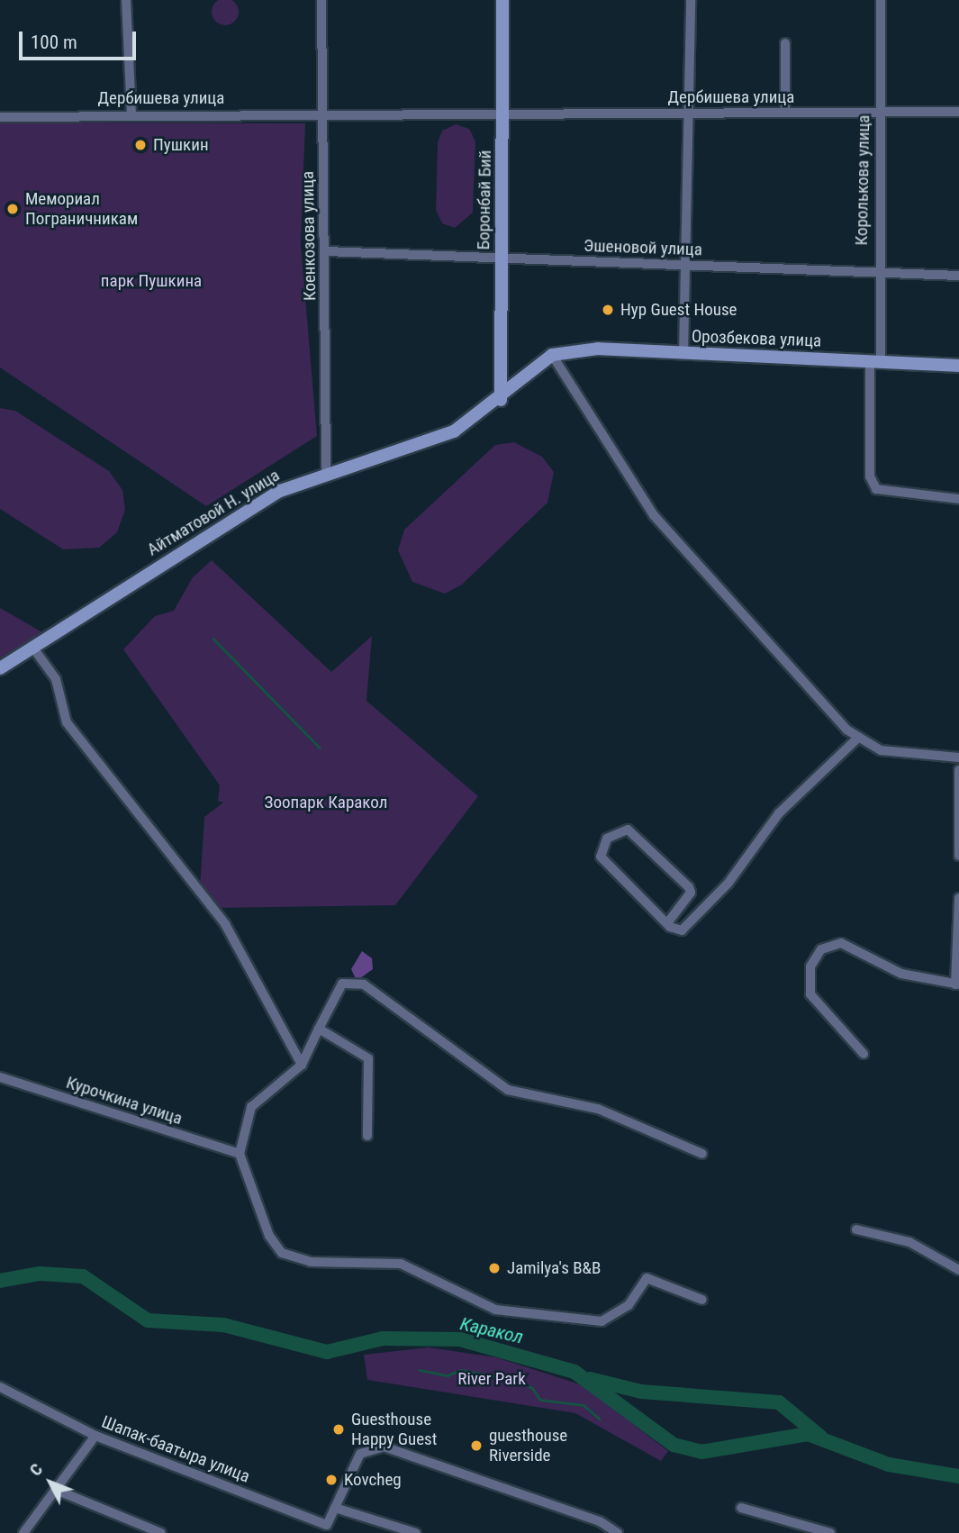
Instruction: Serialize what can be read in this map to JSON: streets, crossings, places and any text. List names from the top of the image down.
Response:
{
  "streets": {
    "main road": ["Боронбай Бий", "Орозбекова улица", "Айтматовой Н. улица"],
    "street": [
      "Дербишева улица",
      "Королькова улица",
      "Коенкозова улица",
      "Эшеновой улица",
      "Курочкина улица",
      "Шапак-баатыра улица"
    ]
  },
  "crossings": [
    ["Дербишева улица", "Королькова улица"],
    ["Дербишева улица", "Боронбай Бий"],
    ["Дербишева улица", "Коенкозова улица"],
    ["Королькова улица", "Эшеновой улица"],
    ["Королькова улица", "Орозбекова улица"],
    ["Боронбай Бий", "Эшеновой улица"],
    ["Боронбай Бий", "Айтматовой Н. улица"],
    ["Коенкозова улица", "Эшеновой улица"],
    ["Коенкозова улица", "Айтматовой Н. улица"],
    ["Орозбекова улица", "Айтматовой Н. улица"]
  ],
  "water": ["Каракол"],
  "parks": ["парк Пушкина", "Зоопарк Каракол", "River Park"],
  "places": [
    "Пушкин",
    "Мемориал Пограничникам",
    "Нур Guest House",
    "Jamilya's B&B",
    "Guesthouse Happy Guest",
    "guesthouse Riverside",
    "Kovcheg"
  ],
  "scale_bar": "100 m",
  "north": "top left"
}
